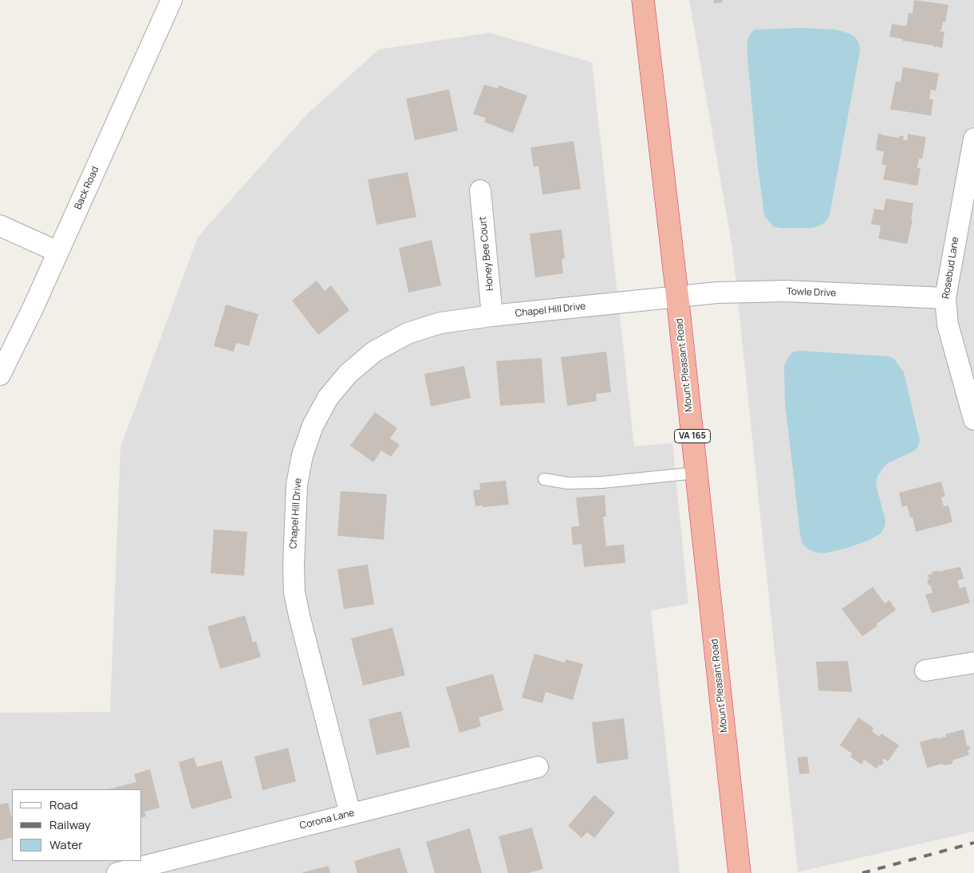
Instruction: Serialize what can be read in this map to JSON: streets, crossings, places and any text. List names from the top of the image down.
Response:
{
  "streets": {
    "highway": ["Mount Pleasant Road", "VA 165"],
    "street": [
      "Back Road",
      "Honey Bee Court",
      "Rosebud Lane",
      "Towle Drive",
      "Chapel Hill Drive",
      "Corona Lane"
    ]
  },
  "crossings": [
    ["Honey Bee Court", "Chapel Hill Drive"],
    ["Rosebud Lane", "Towle Drive"],
    ["Towle Drive", "Chapel Hill Drive"],
    ["Towle Drive", "Mount Pleasant Road"],
    ["Chapel Hill Drive", "Mount Pleasant Road"],
    ["Chapel Hill Drive", "Corona Lane"]
  ],
  "legend": ["Road", "Railway", "Water"]
}
